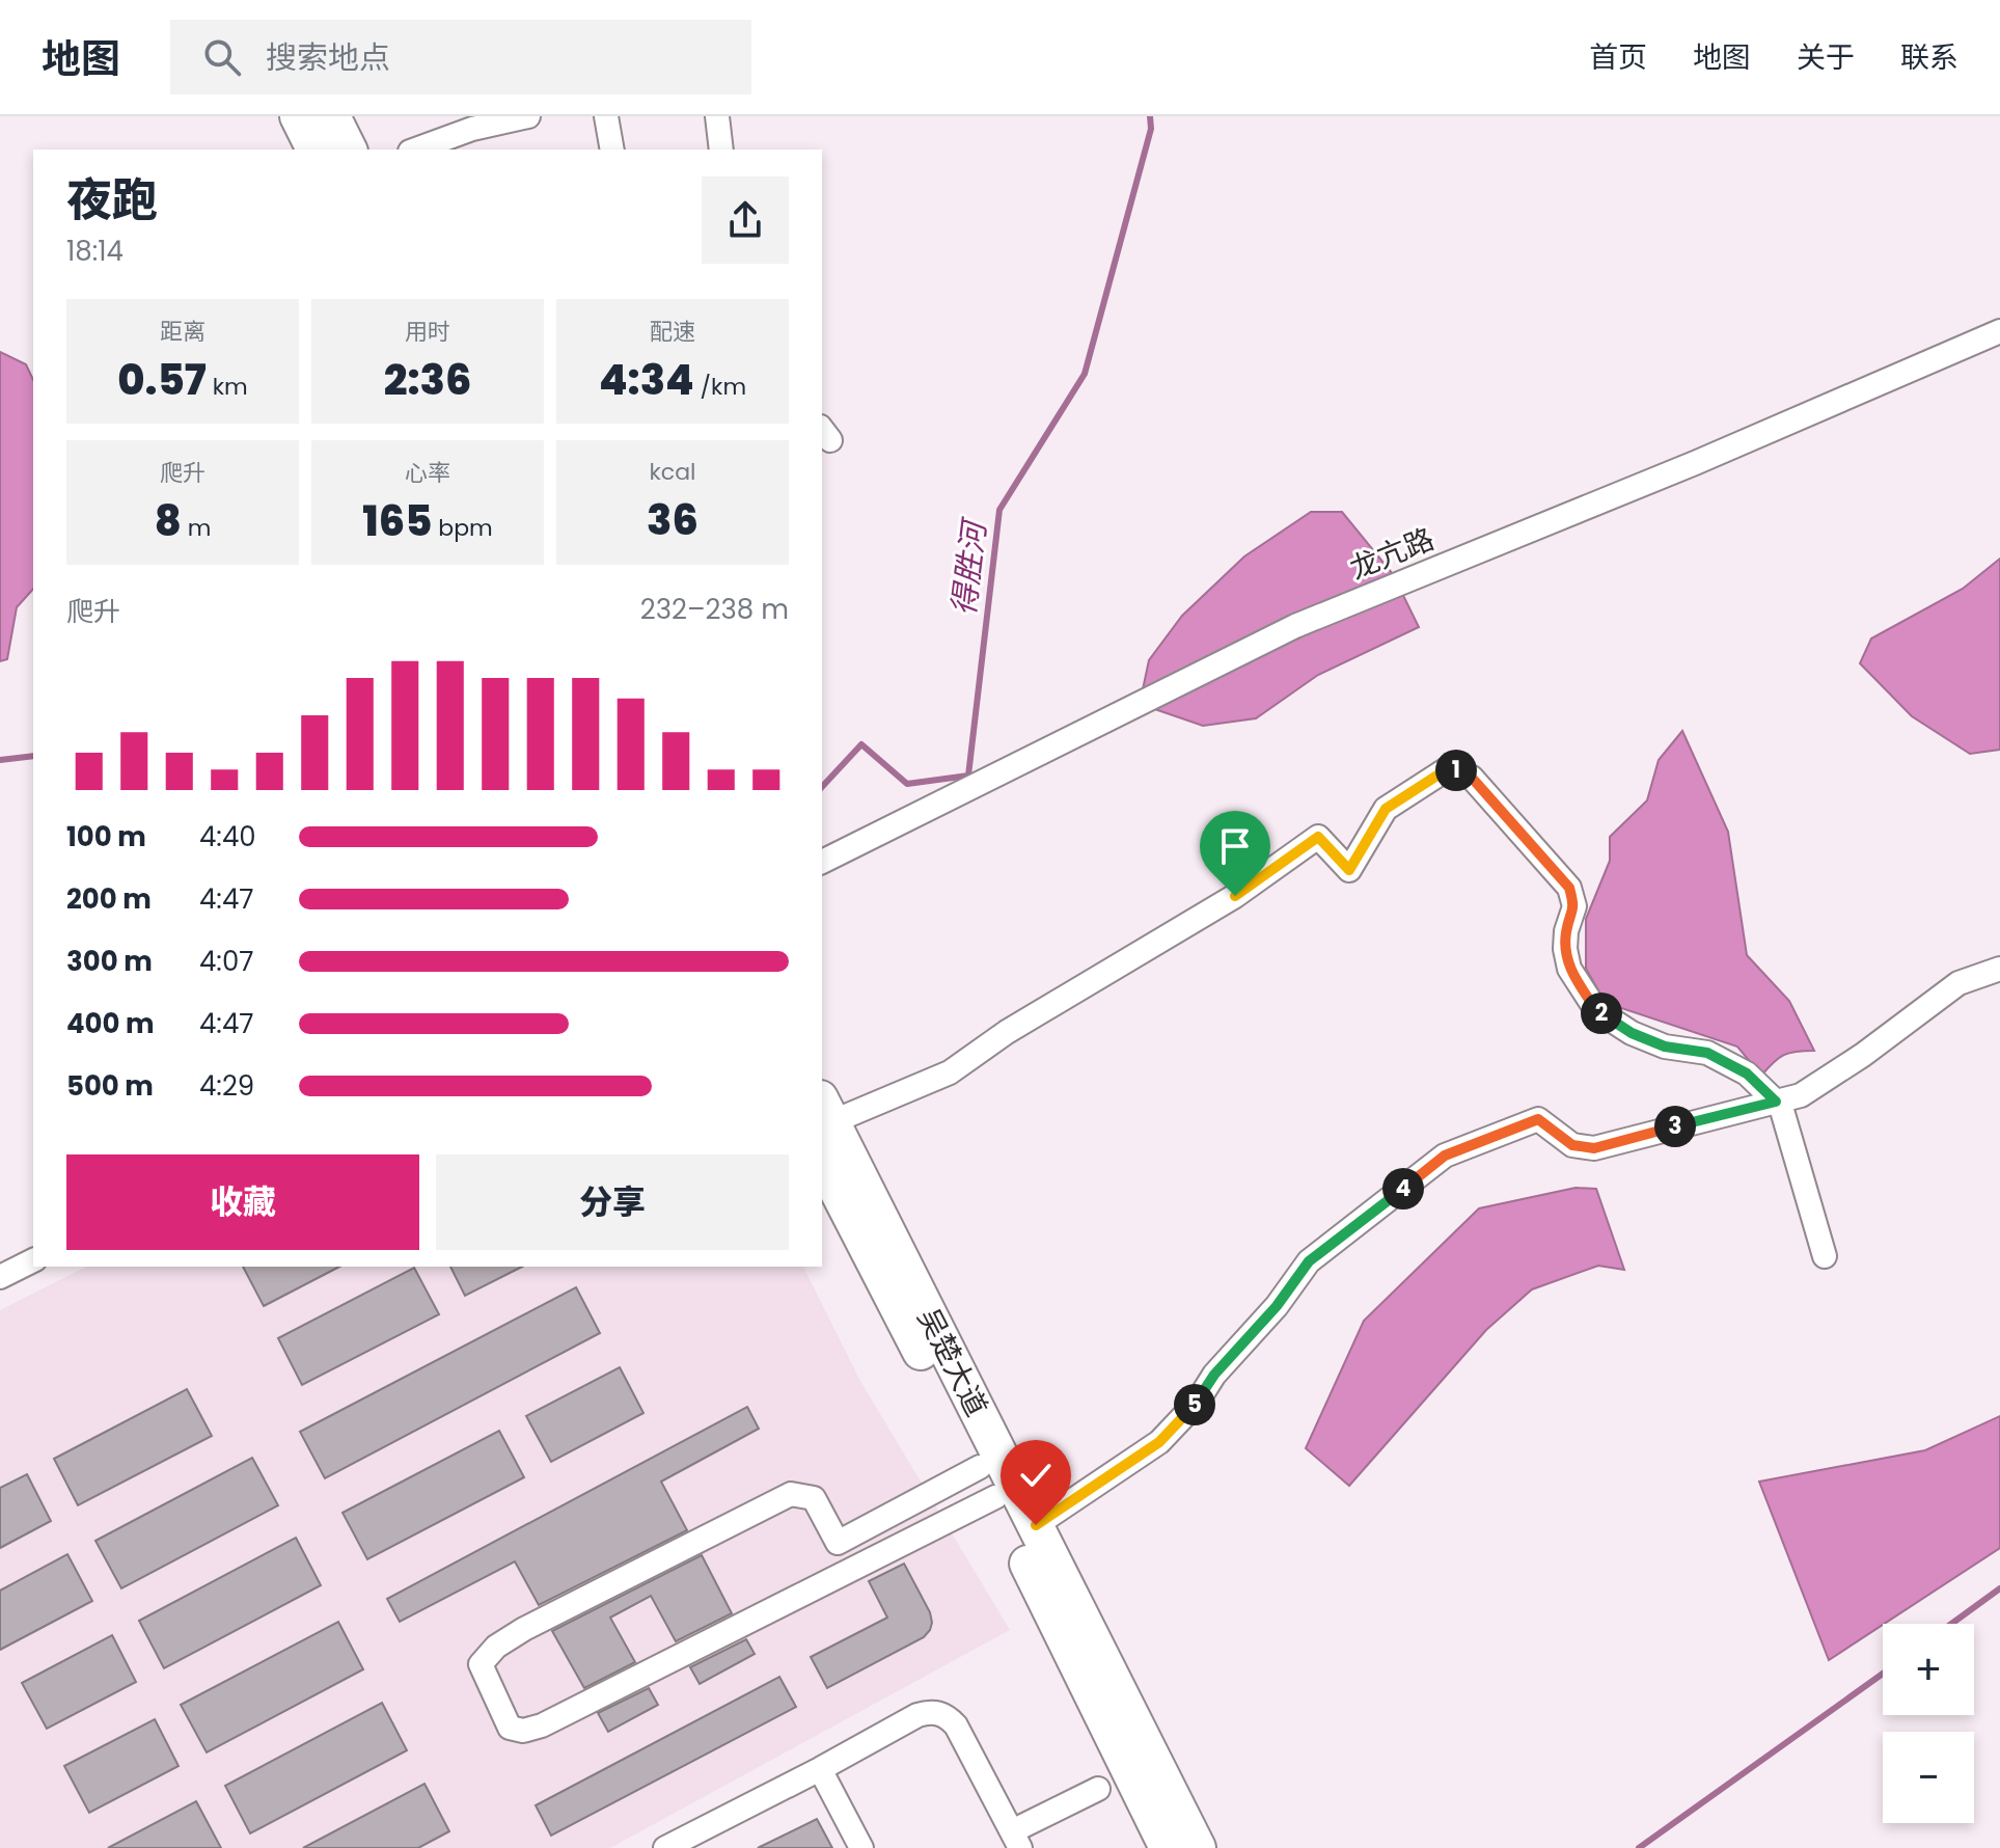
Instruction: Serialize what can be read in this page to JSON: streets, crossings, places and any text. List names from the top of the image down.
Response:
{
  "streets": {
    "highway": ["吴楚大道"],
    "street": ["龙亢路"]
  },
  "water": ["得胜河"],
  "page": {
    "header": "地图",
    "search": "搜索地点",
    "nav": [
      "首页",
      "地图",
      "关于",
      "联系"
    ],
    "heading": ["夜跑", "18:14"],
    "stats": [
      ["距离", "0.57 km"],
      ["用时", "2:36"],
      ["配速", "4:34 /km"],
      ["爬升", "8 m"],
      ["心率", "165 bpm"],
      ["kcal", "36"]
    ],
    "chart": ["爬升", "232–238 m"],
    "pins": [
      "1",
      "2",
      "3",
      "4",
      "5"
    ],
    "list": [
      {
        "name": "100 m",
        "note": "4:40"
      },
      {
        "name": "200 m",
        "note": "4:47"
      },
      {
        "name": "300 m",
        "note": "4:07"
      },
      {
        "name": "400 m",
        "note": "4:47"
      },
      {
        "name": "500 m",
        "note": "4:29"
      }
    ],
    "buttons": ["收藏", "分享"],
    "map_buttons": ["+", "−"]
  }
}
